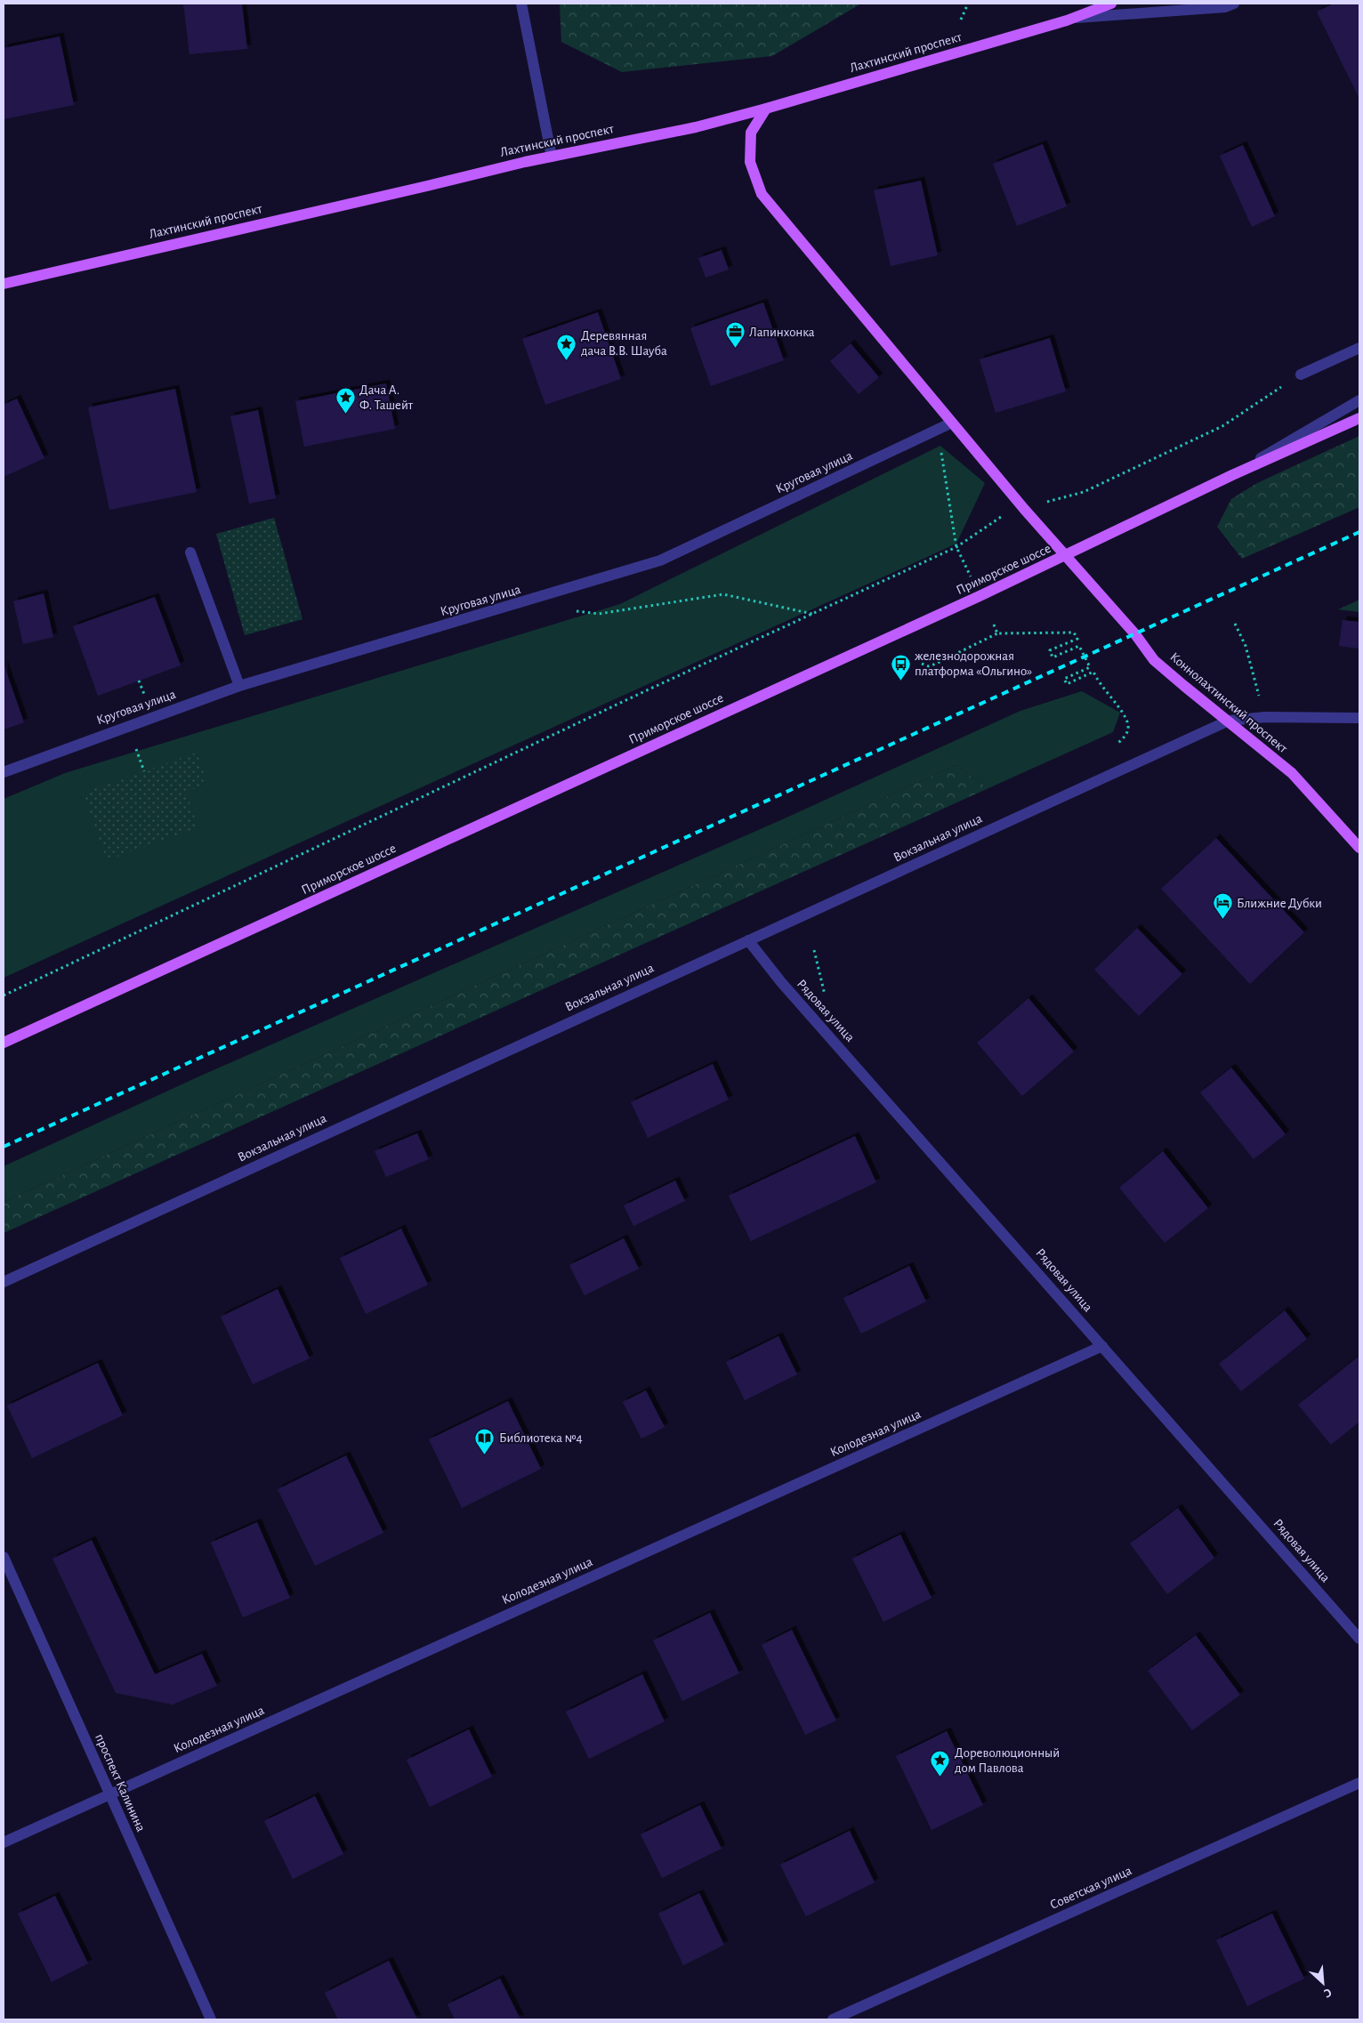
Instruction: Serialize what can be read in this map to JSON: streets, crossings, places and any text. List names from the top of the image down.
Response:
{
  "streets": {
    "main road": ["Лахтинский проспект", "Приморское шоссе", "Коннолахтинский проспект"],
    "street": [
      "Круговая улица",
      "Вокзальная улица",
      "Рядовая улица",
      "Колодезная улица",
      "проспект Калинина",
      "Советская улица"
    ]
  },
  "crossings": [
    ["Лахтинский проспект", "Коннолахтинский проспект"],
    ["Круговая улица", "Коннолахтинский проспект"],
    ["Приморское шоссе", "Коннолахтинский проспект"],
    ["Коннолахтинский проспект", "Вокзальная улица"],
    ["Вокзальная улица", "Рядовая улица"],
    ["Рядовая улица", "Колодезная улица"],
    ["Колодезная улица", "проспект Калинина"]
  ],
  "places": {
    "office": ["Лапинхонка"],
    "place": ["Деревянная дача В.В. Шауба", "Дача А. Ф. Ташейт", "Дореволюционный дом Павлова"],
    "bus stop": ["железнодорожная платформа «Ольгино»"],
    "hotel": ["Ближние Дубки"],
    "library": ["Библиотека №4"]
  },
  "north": "bottom right"
}
